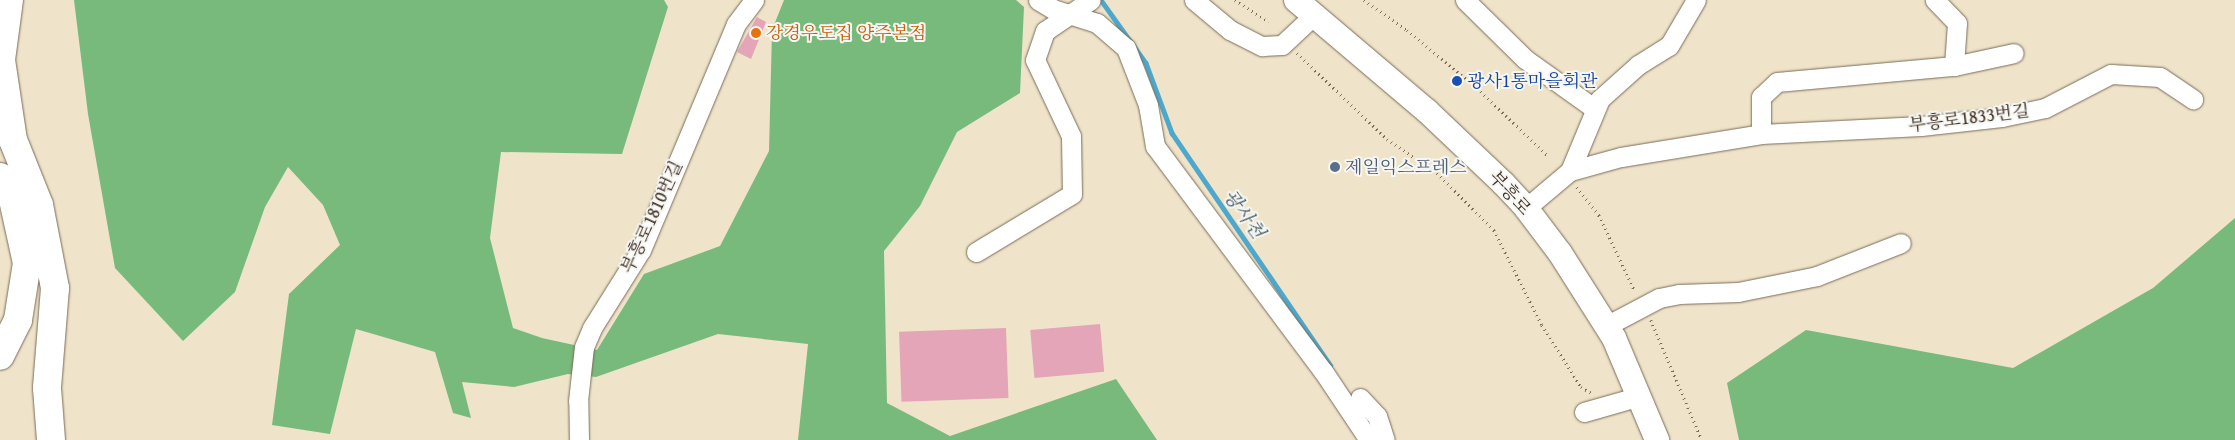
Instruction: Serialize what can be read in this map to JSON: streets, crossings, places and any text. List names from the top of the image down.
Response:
{
  "streets": {
    "main road": ["부흥로"],
    "street": ["부흥로1833번길", "부흥로1810번길"]
  },
  "crossings": [
    ["부흥로1833번길", "부흥로"]
  ],
  "water": ["광사천"],
  "places": ["강경우도집 양주본점", "광사1통마을회관", "제일익스프레스"]
}
